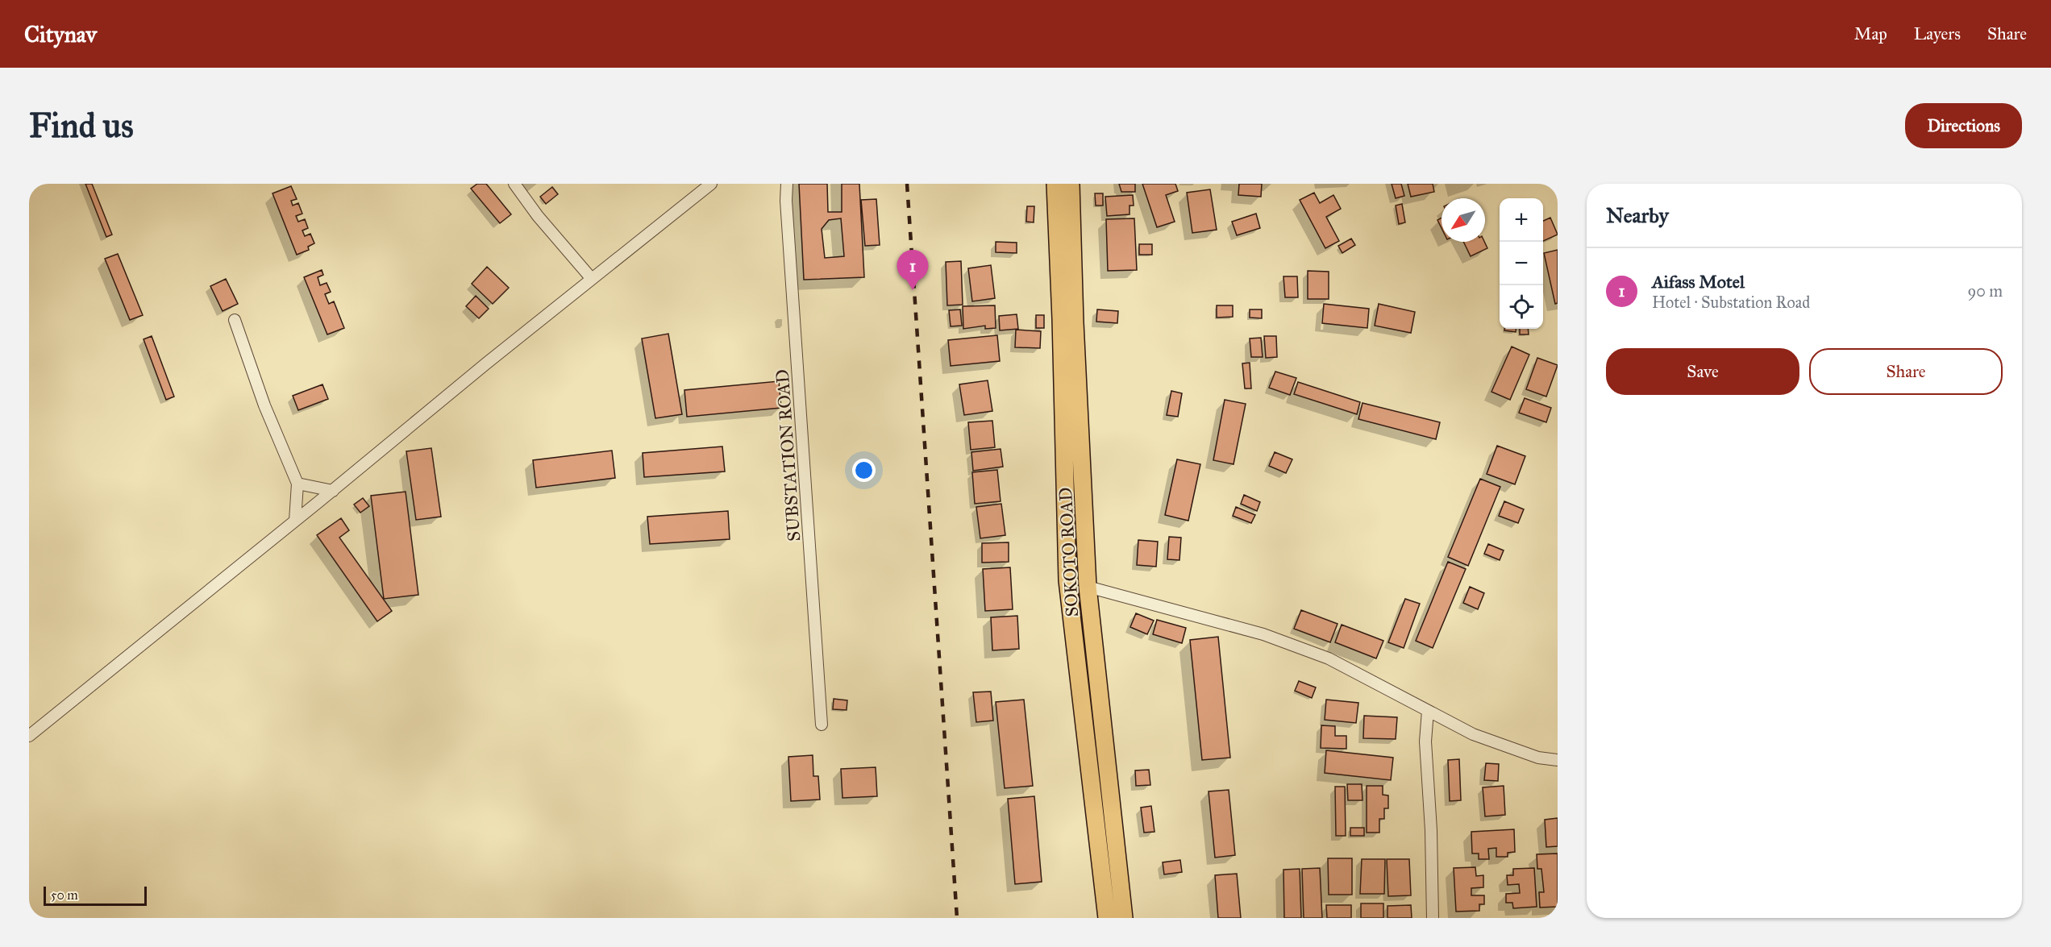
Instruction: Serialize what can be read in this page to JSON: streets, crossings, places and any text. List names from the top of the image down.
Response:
{
  "streets": {
    "main road": ["SOKOTO ROAD"],
    "street": ["SUBSTATION ROAD"]
  },
  "scale_bar": "50 m",
  "north": "bottom left",
  "page": {
    "header": "Citynav",
    "nav": ["Map", "Layers", "Share"],
    "buttons": [
      "Directions",
      ["Save", "Share"]
    ],
    "title": "Find us",
    "heading": "Nearby",
    "map_buttons": ["+", "−"],
    "list": [
      {
        "mark": "1",
        "name": "Aifass Motel",
        "note": "Hotel · Substation Road",
        "value": "90 m"
      }
    ],
    "pins": "1",
    "scale": "50 m"
  }
}
